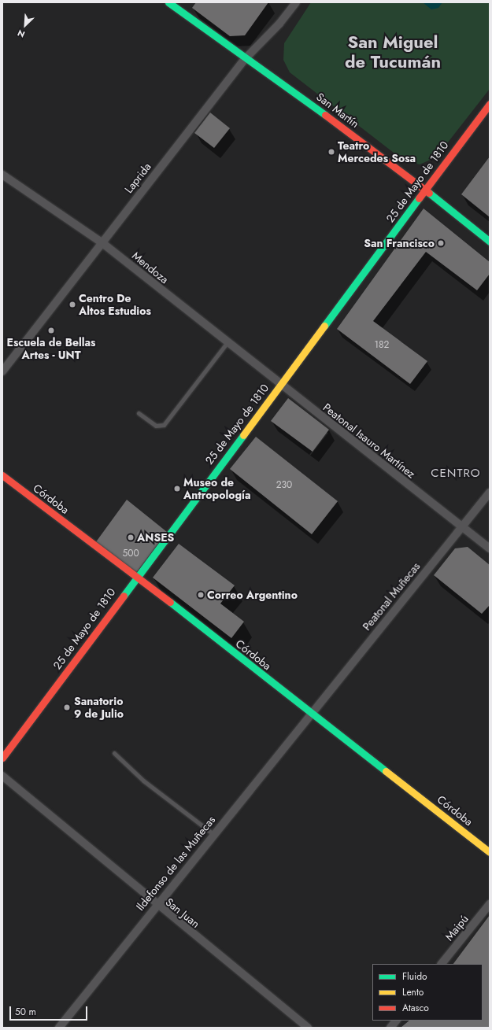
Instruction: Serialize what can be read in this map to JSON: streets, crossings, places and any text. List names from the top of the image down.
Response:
{
  "streets": {
    "street": [
      "San Martín",
      "Laprida",
      "25 de Mayo de 1810",
      "Mendoza",
      "Peatonal Isauro Martínez",
      "Córdoba",
      "Peatonal Muñecas",
      "Ildefonso de las Muñecas",
      "San Juan",
      "Maipú"
    ]
  },
  "crossings": [
    ["San Martín", "Laprida"],
    ["San Martín", "25 de Mayo de 1810"],
    ["Laprida", "Mendoza"],
    ["25 de Mayo de 1810", "Mendoza"],
    ["25 de Mayo de 1810", "Peatonal Isauro Martínez"],
    ["25 de Mayo de 1810", "Córdoba"],
    ["Mendoza", "Peatonal Isauro Martínez"],
    ["Peatonal Isauro Martínez", "Peatonal Muñecas"],
    ["Córdoba", "Peatonal Muñecas"],
    ["Córdoba", "Ildefonso de las Muñecas"],
    ["Peatonal Muñecas", "Ildefonso de las Muñecas"],
    ["Ildefonso de las Muñecas", "San Juan"]
  ],
  "districts": ["San Miguel de Tucumán", "CENTRO"],
  "places": [
    "Teatro Mercedes Sosa",
    "San Francisco",
    "Centro De Altos Estudios",
    "Escuela de Bellas Artes - UNT",
    "Museo de Antropología",
    "ANSES",
    "Correo Argentino",
    "Sanatorio 9 de Julio"
  ],
  "house_numbers": ["182", "230", "500"],
  "legend": ["Fluido", "Lento", "Atasco"],
  "scale_bar": "50 m",
  "north": "bottom left"
}
